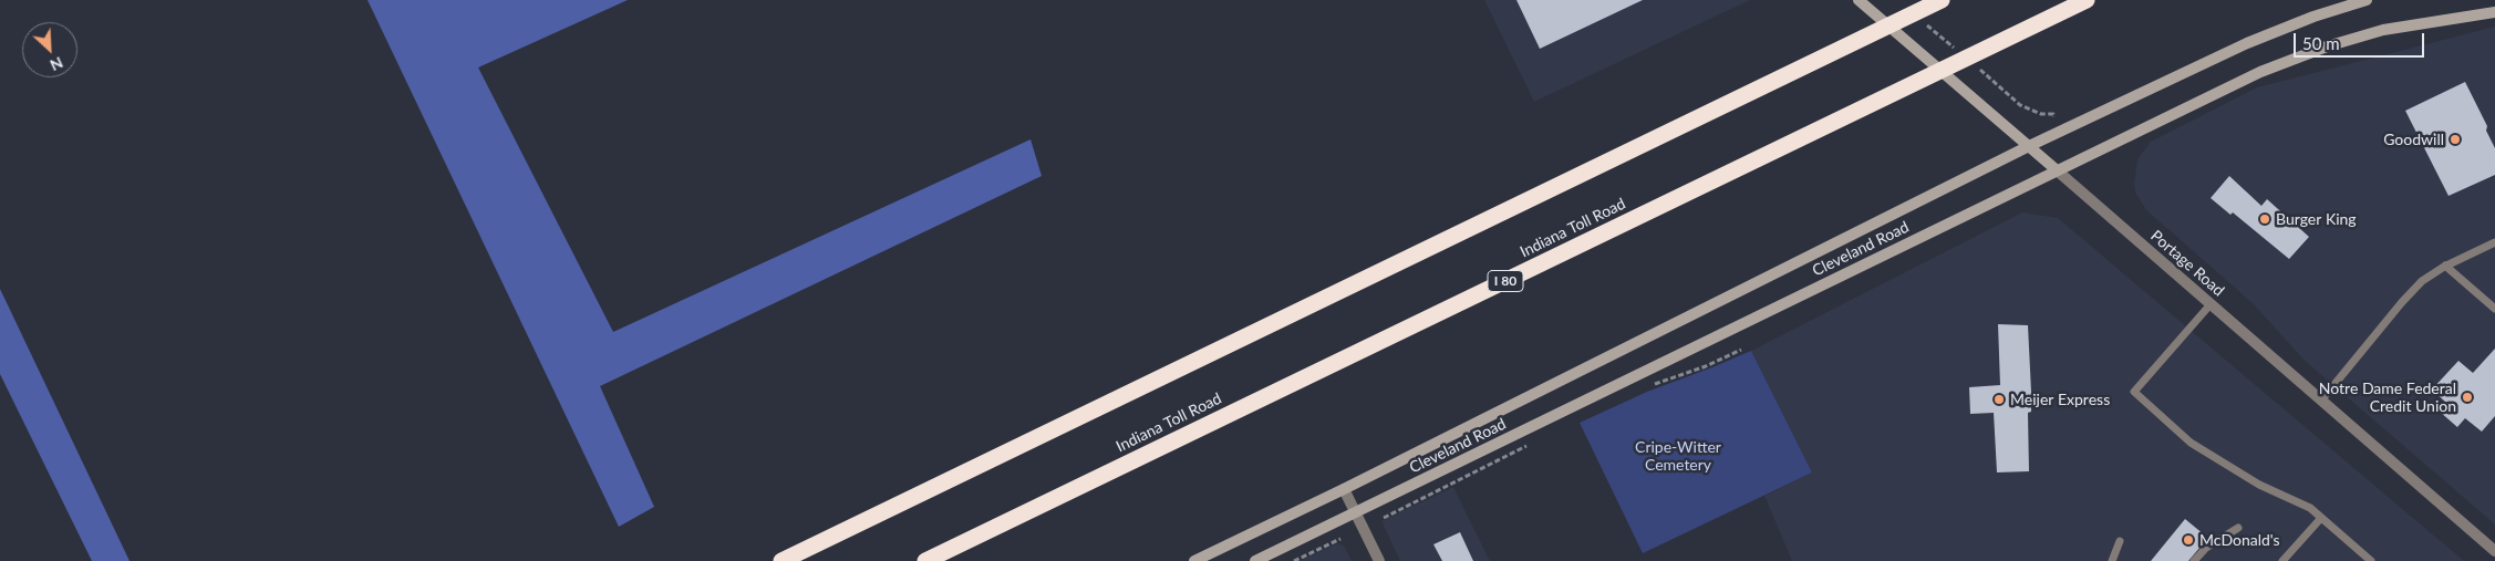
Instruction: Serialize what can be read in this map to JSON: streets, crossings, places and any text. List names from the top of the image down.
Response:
{
  "streets": {
    "highway": ["Indiana Toll Road", "I 80"],
    "main road": ["Cleveland Road", "Portage Road"]
  },
  "crossings": [
    ["Cleveland Road", "Portage Road"]
  ],
  "parks": ["Cripe-Witter Cemetery"],
  "places": [
    "Goodwill",
    "Burger King",
    "Notre Dame Federal Credit Union",
    "Meijer Express",
    "McDonald's"
  ],
  "scale_bar": "50 m",
  "north": "bottom right"
}
